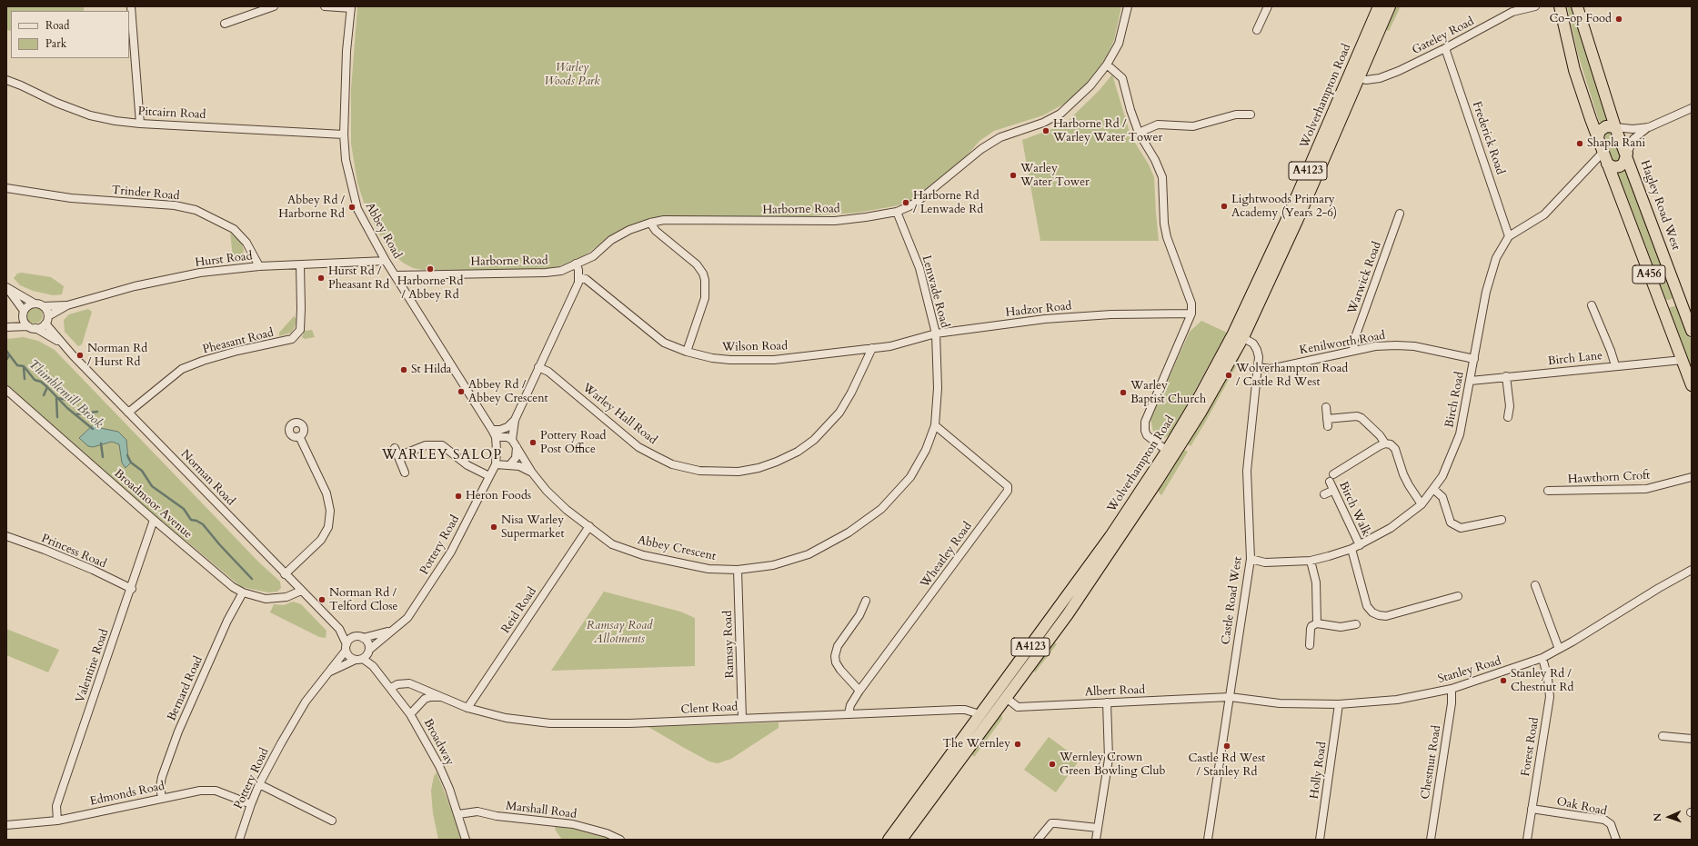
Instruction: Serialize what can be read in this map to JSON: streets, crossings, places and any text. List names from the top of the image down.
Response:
{
  "streets": {
    "highway": [
      "Wolverhampton Road",
      "A4123",
      "Hagley Road West",
      "A456"
    ],
    "street": [
      "Gateley Road",
      "Pitcairn Road",
      "Frederick Road",
      "Trinder Road",
      "Harborne Road",
      "Abbey Road",
      "Hurst Road",
      "Warwick Road",
      "Lenwade Road",
      "Hadzor Road",
      "Pheasant Road",
      "Kenilworth Road",
      "Wilson Road",
      "Birch Lane",
      "Birch Road",
      "Warley Hall Road",
      "Norman Road",
      "Hawthorn Croft",
      "Broadmoor Avenue",
      "Birch Walk",
      "Pottery Road",
      "Abbey Crescent",
      "Princess Road",
      "Wheatley Road",
      "Castle Road West",
      "Reid Road",
      "Ramsay Road",
      "Valentine Road",
      "Stanley Road",
      "Bernard Road",
      "Albert Road",
      "Clent Road",
      "Broadway",
      "Forest Road",
      "Chestnut Road",
      "Holly Road",
      "Edmonds Road",
      "Oak Road",
      "Marshall Road"
    ]
  },
  "crossings": [
    ["Gateley Road", "Wolverhampton Road"],
    ["Gateley Road", "Frederick Road"],
    ["Wolverhampton Road", "Castle Road West"],
    ["Wolverhampton Road", "Albert Road"],
    ["Wolverhampton Road", "Clent Road"],
    ["Pitcairn Road", "Abbey Road"],
    ["Frederick Road", "Birch Road"],
    ["Trinder Road", "Hurst Road"],
    ["Harborne Road", "Abbey Road"],
    ["Harborne Road", "Lenwade Road"],
    ["Abbey Road", "Hurst Road"],
    ["Abbey Road", "Pottery Road"],
    ["Hurst Road", "Pheasant Road"],
    ["Hurst Road", "Norman Road"],
    ["A456", "Birch Lane"],
    ["Warwick Road", "Kenilworth Road"],
    ["Lenwade Road", "Hadzor Road"],
    ["Lenwade Road", "Abbey Crescent"],
    ["Lenwade Road", "Wheatley Road"],
    ["Hadzor Road", "Wilson Road"],
    ["Pheasant Road", "Norman Road"],
    ["Kenilworth Road", "Birch Road"],
    ["Kenilworth Road", "Castle Road West"],
    ["Wilson Road", "Warley Hall Road"],
    ["Birch Lane", "Birch Road"],
    ["Birch Road", "Birch Walk"],
    ["Birch Road", "Castle Road West"],
    ["Norman Road", "Broadmoor Avenue"],
    ["Norman Road", "Pottery Road"],
    ["Norman Road", "Broadway"],
    ["Broadmoor Avenue", "Valentine Road"],
    ["Broadmoor Avenue", "Bernard Road"],
    ["Pottery Road", "Broadway"],
    ["Pottery Road", "Edmonds Road"],
    ["Abbey Crescent", "Wheatley Road"],
    ["Abbey Crescent", "Reid Road"],
    ["Abbey Crescent", "Ramsay Road"],
    ["Princess Road", "Valentine Road"],
    ["Wheatley Road", "Clent Road"],
    ["Castle Road West", "Stanley Road"],
    ["Castle Road West", "Albert Road"],
    ["Reid Road", "Clent Road"],
    ["Ramsay Road", "Clent Road"],
    ["Valentine Road", "Edmonds Road"],
    ["Stanley Road", "Albert Road"],
    ["Stanley Road", "Forest Road"],
    ["Stanley Road", "Chestnut Road"],
    ["Stanley Road", "Holly Road"],
    ["Bernard Road", "Edmonds Road"],
    ["Clent Road", "Broadway"],
    ["Broadway", "Marshall Road"],
    ["Forest Road", "Oak Road"]
  ],
  "districts": ["WARLEY SALOP"],
  "water": ["Thimblemill Brook"],
  "parks": ["Warley Woods Park", "Ramsay Road Allotments"],
  "places": [
    "Co-op Food",
    "Harborne Rd / Warley Water Tower",
    "Shapla Rani",
    "Warley Water Tower",
    "Harborne Rd / Lenwade Rd",
    "Lightwoods Primary Academy (Years 2-6)",
    "Abbey Rd / Harborne Rd",
    "Harborne Rd / Abbey Rd",
    "Hurst Rd / Pheasant Rd",
    "Norman Rd / Hurst Rd",
    "St Hilda",
    "Wolverhampton Road / Castle Rd West",
    "Abbey Rd / Abbey Crescent",
    "Warley Baptist Church",
    "Pottery Road Post Office",
    "Heron Foods",
    "Nisa Warley Supermarket",
    "Norman Rd / Telford Close",
    "Stanley Rd / Chestnut Rd",
    "The Wernley",
    "Castle Rd West / Stanley Rd",
    "Wernley Crown Green Bowling Club"
  ],
  "legend": ["Road", "Park"],
  "north": "left"
}
